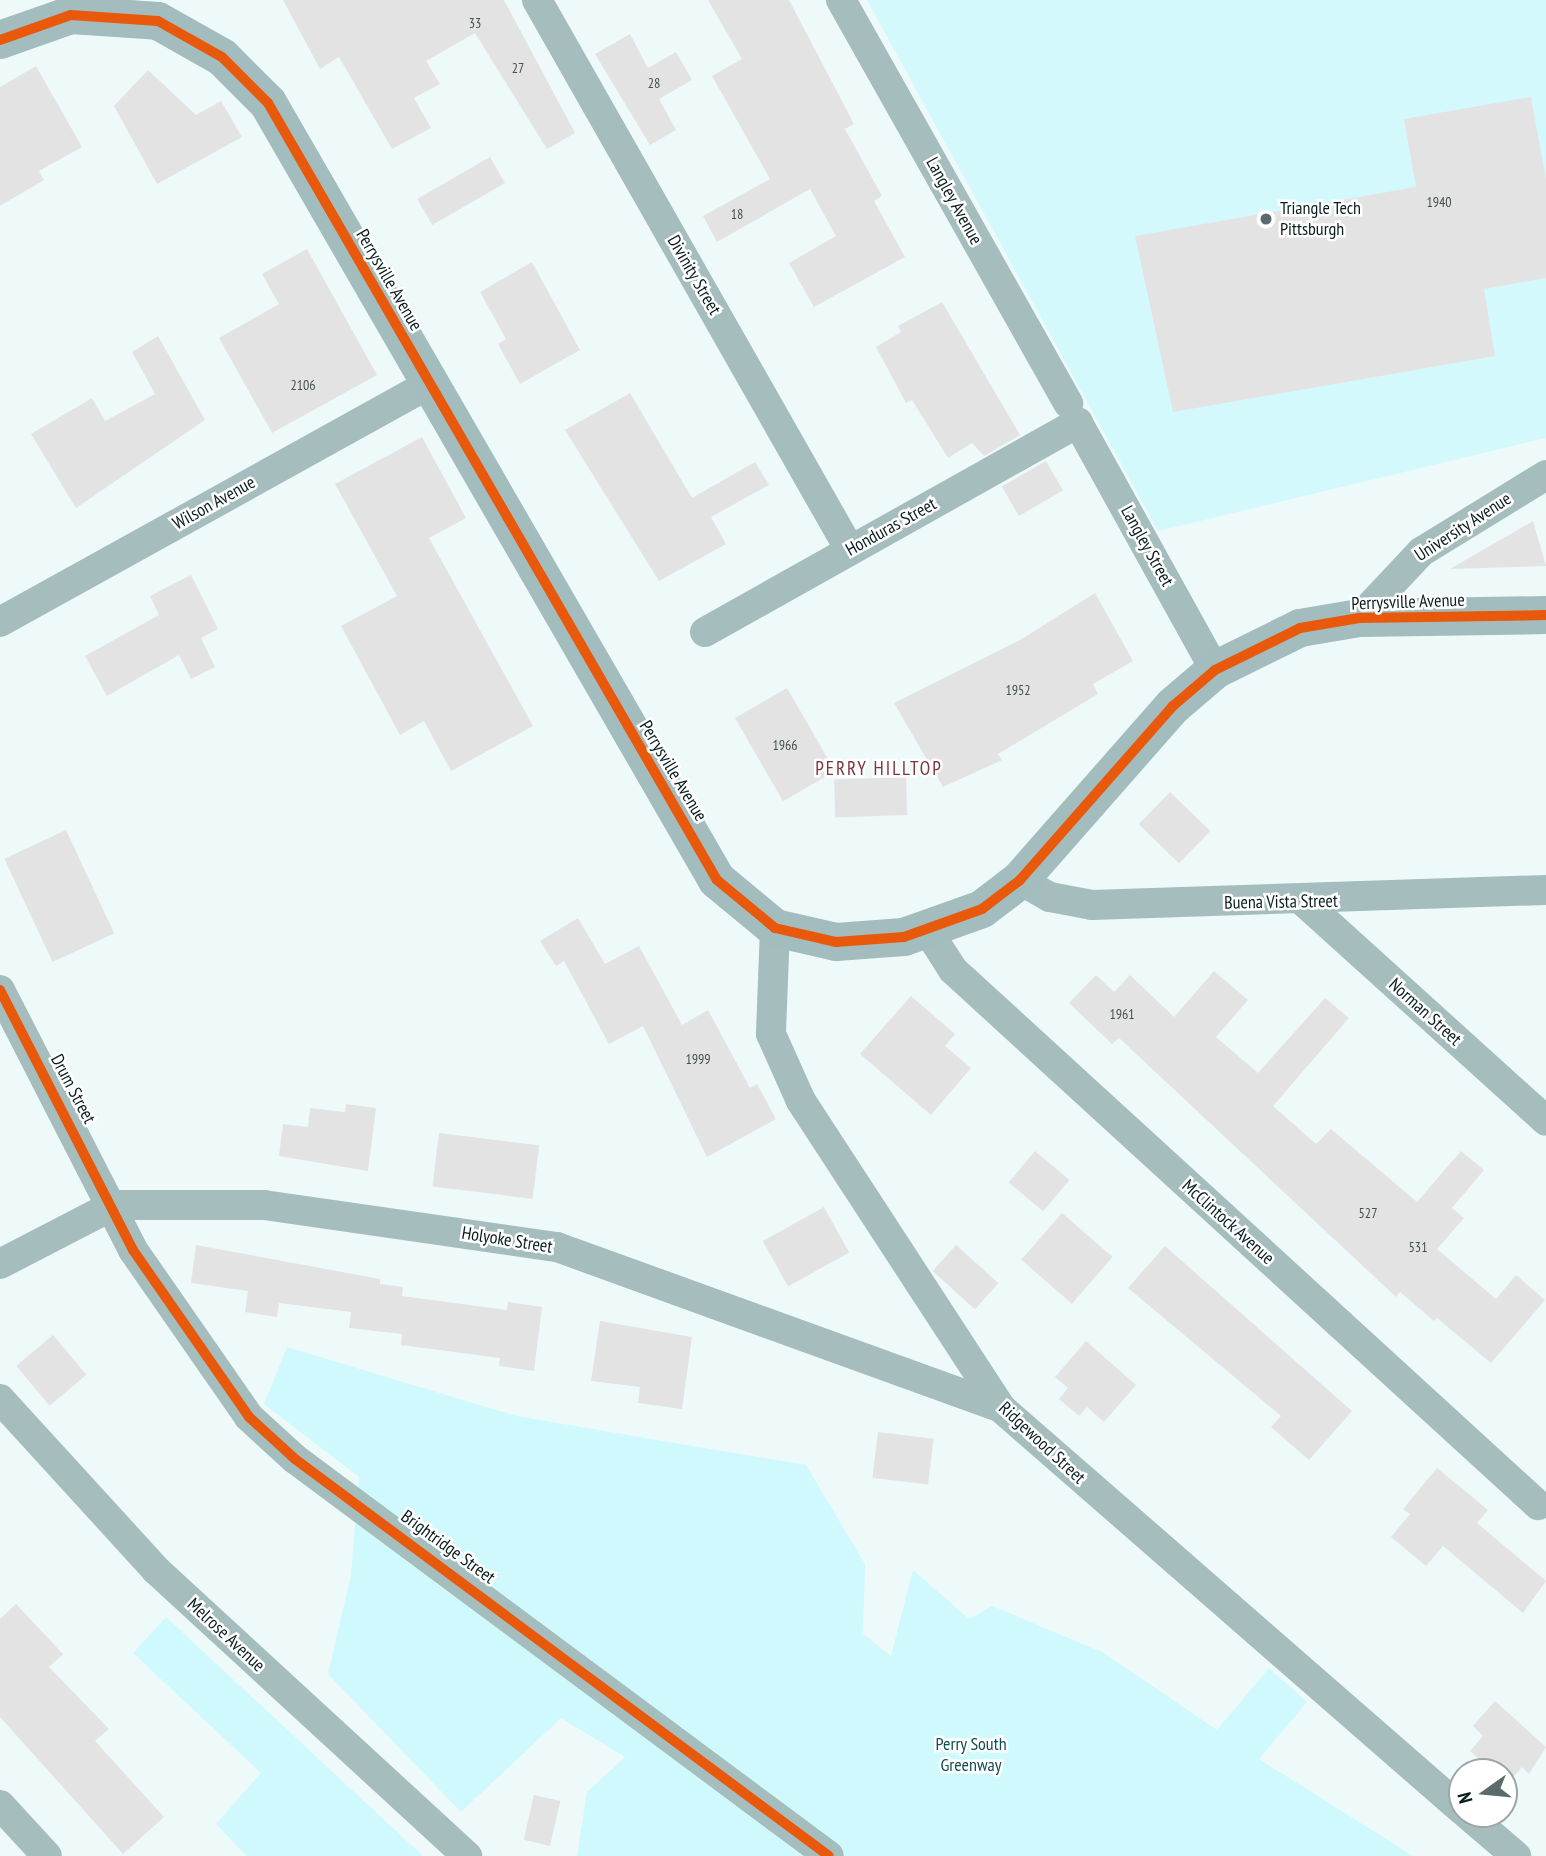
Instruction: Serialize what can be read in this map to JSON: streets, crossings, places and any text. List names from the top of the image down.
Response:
{
  "streets": {
    "street": [
      "Langley Avenue",
      "Divinity Street",
      "Perrysville Avenue",
      "Wilson Avenue",
      "Honduras Street",
      "University Avenue",
      "Langley Street",
      "Buena Vista Street",
      "Norman Street",
      "Drum Street",
      "McClintock Avenue",
      "Holyoke Street",
      "Ridgewood Street",
      "Brightridge Street",
      "Melrose Avenue"
    ]
  },
  "crossings": [
    ["Langley Avenue", "Honduras Street"],
    ["Langley Avenue", "Langley Street"],
    ["Divinity Street", "Honduras Street"],
    ["Perrysville Avenue", "Wilson Avenue"],
    ["Perrysville Avenue", "University Avenue"],
    ["Perrysville Avenue", "Langley Street"],
    ["Perrysville Avenue", "Buena Vista Street"],
    ["Perrysville Avenue", "McClintock Avenue"],
    ["Perrysville Avenue", "Ridgewood Street"],
    ["Honduras Street", "Langley Street"],
    ["Buena Vista Street", "Norman Street"],
    ["Drum Street", "Holyoke Street"],
    ["Drum Street", "Brightridge Street"],
    ["Holyoke Street", "Ridgewood Street"],
    ["Holyoke Street", "Brightridge Street"]
  ],
  "districts": ["PERRY HILLTOP"],
  "parks": ["Perry South Greenway"],
  "places": ["Triangle Tech Pittsburgh"],
  "house_numbers": [
    "33",
    "27",
    "28",
    "1940",
    "18",
    "2106",
    "1952",
    "1966",
    "1961",
    "1999",
    "527",
    "531"
  ],
  "north": "left"
}
